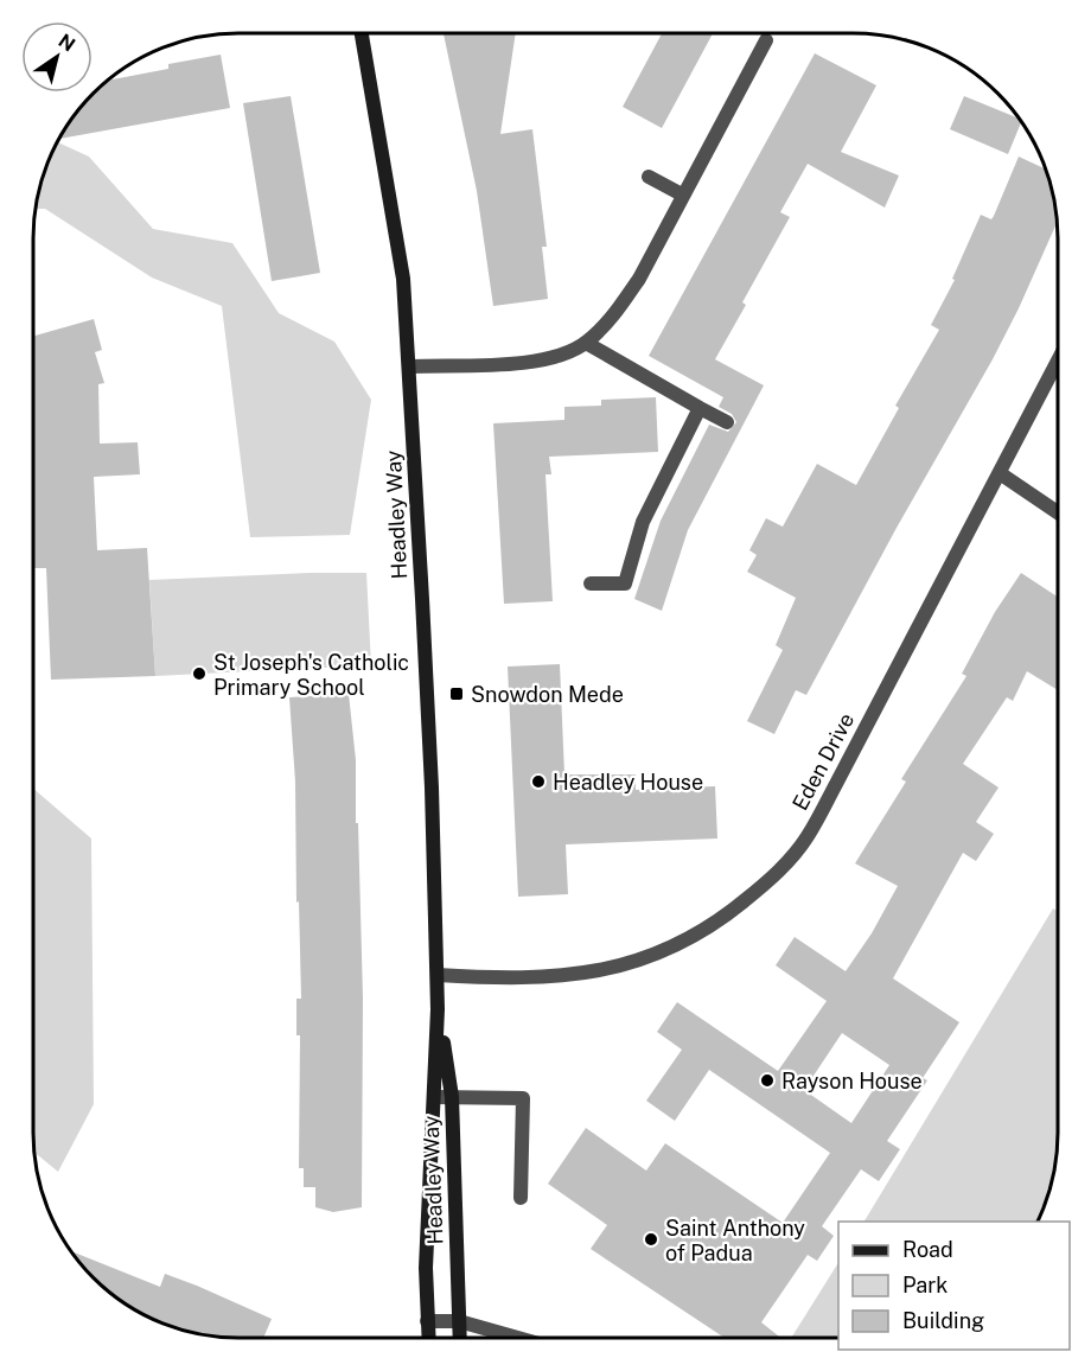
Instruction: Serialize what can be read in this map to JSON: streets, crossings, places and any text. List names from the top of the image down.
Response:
{
  "streets": {
    "main road": ["Headley Way"],
    "street": ["Eden Drive"]
  },
  "crossings": [
    ["Headley Way", "Eden Drive"]
  ],
  "places": {
    "other": [
      "St Joseph's Catholic Primary School",
      "Headley House",
      "Rayson House",
      "Saint Anthony of Padua"
    ],
    "transit": ["Snowdon Mede"]
  },
  "legend": ["Road", "Park", "Building"],
  "north": "top right"
}
